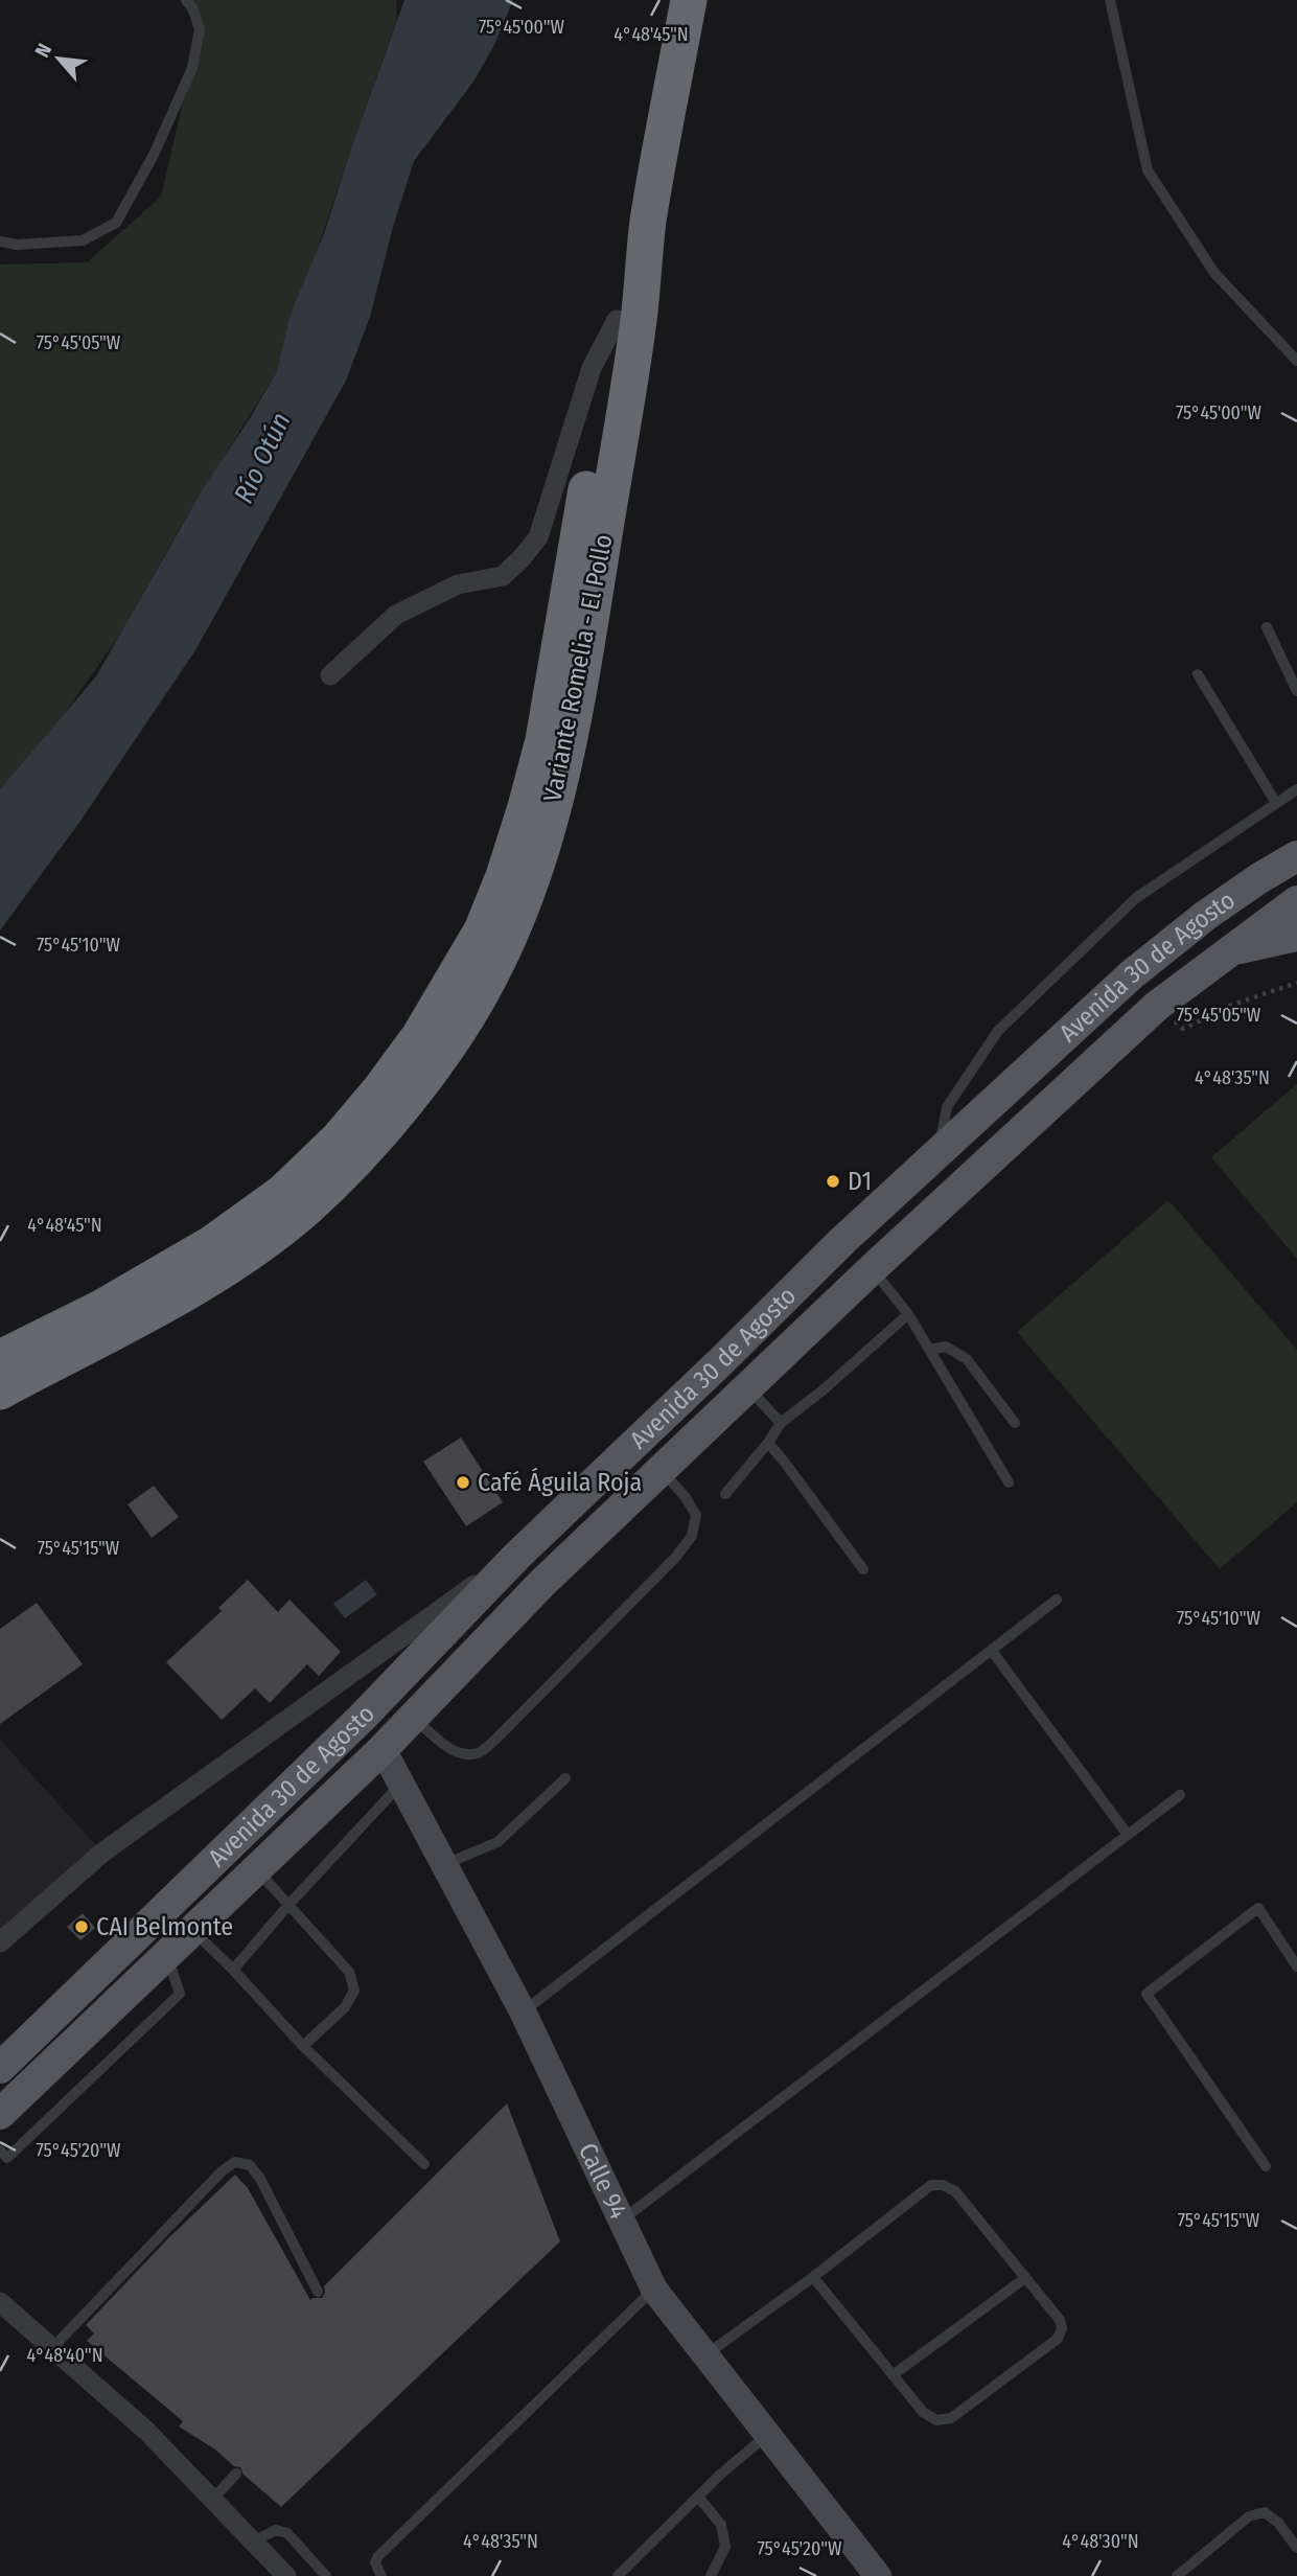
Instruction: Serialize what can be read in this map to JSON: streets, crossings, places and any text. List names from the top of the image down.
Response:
{
  "streets": {
    "highway": ["Variante Romelia - El Pollo"],
    "main road": ["Avenida 30 de Agosto"],
    "street": ["Calle 94"]
  },
  "crossings": [
    ["Avenida 30 de Agosto", "Calle 94"]
  ],
  "water": ["Río Otún"],
  "places": ["D1", "Café Águila Roja", "CAI Belmonte"],
  "north": "top left",
  "coordinates": [
    "75°45'00\"W",
    "4°48'45\"N",
    "75°45'05\"W",
    "75°45'10\"W",
    "4°48'35\"N",
    "75°45'15\"W",
    "75°45'20\"W",
    "4°48'40\"N",
    "4°48'30\"N"
  ]
}
